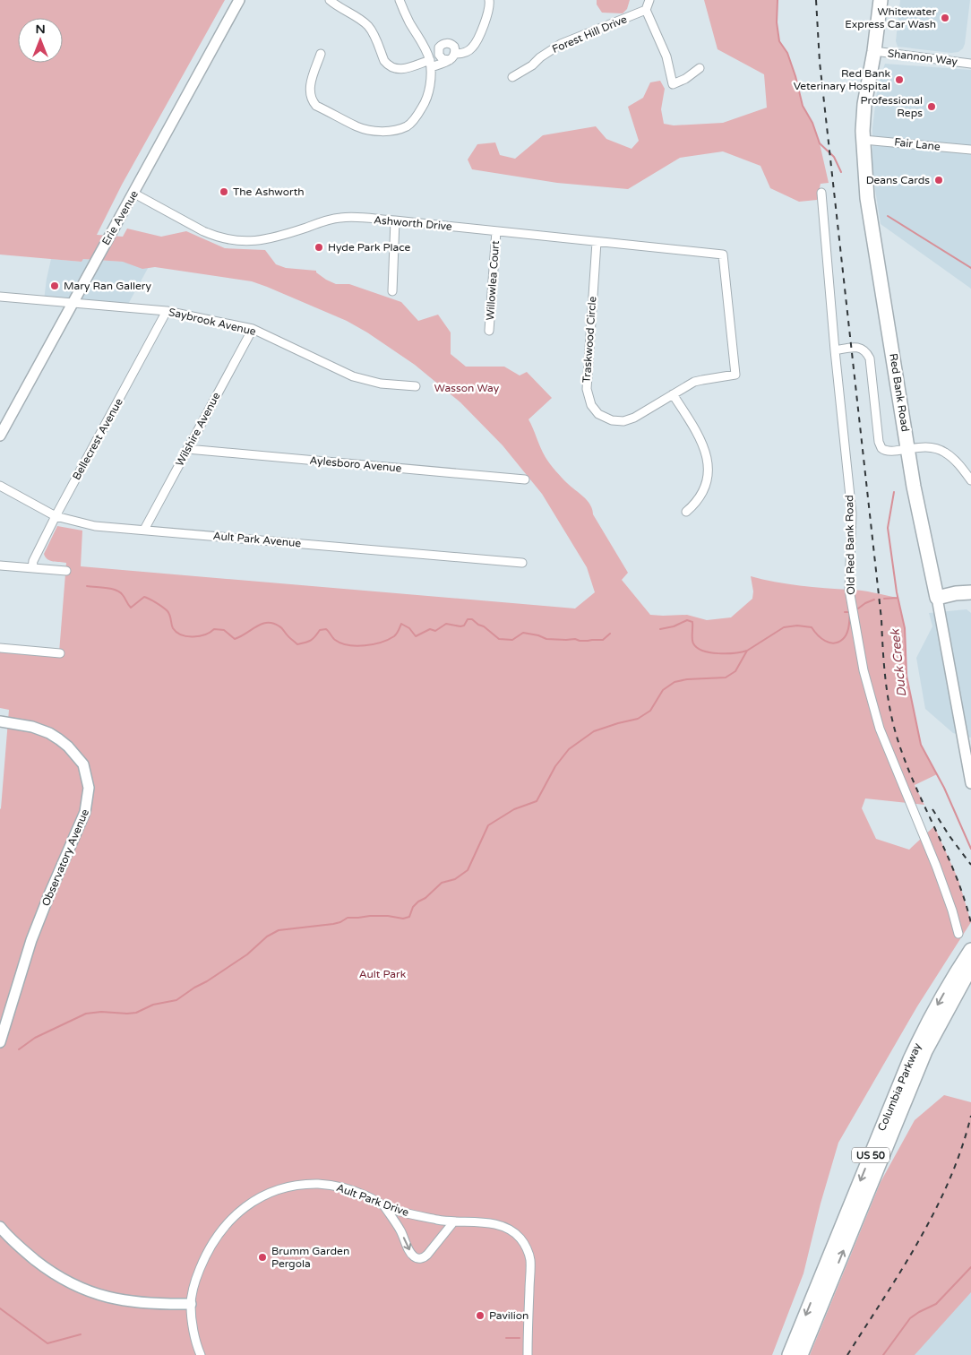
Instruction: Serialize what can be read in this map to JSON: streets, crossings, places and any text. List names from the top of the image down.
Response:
{
  "streets": {
    "highway": ["Red Bank Road", "Columbia Parkway", "US 50"],
    "street": [
      "Forest Hill Drive",
      "Shannon Way",
      "Fair Lane",
      "Erie Avenue",
      "Ashworth Drive",
      "Willowlea Court",
      "Saybrook Avenue",
      "Traskwood Circle",
      "Wilshire Avenue",
      "Bellecrest Avenue",
      "Aylesboro Avenue",
      "Ault Park Avenue",
      "Old Red Bank Road",
      "Observatory Avenue",
      "Ault Park Drive"
    ]
  },
  "crossings": [
    ["Shannon Way", "Red Bank Road"],
    ["Fair Lane", "Red Bank Road"],
    ["Erie Avenue", "Ashworth Drive"],
    ["Erie Avenue", "Saybrook Avenue"],
    ["Ashworth Drive", "Willowlea Court"],
    ["Ashworth Drive", "Traskwood Circle"],
    ["Saybrook Avenue", "Wilshire Avenue"],
    ["Saybrook Avenue", "Bellecrest Avenue"],
    ["Wilshire Avenue", "Aylesboro Avenue"],
    ["Wilshire Avenue", "Ault Park Avenue"],
    ["Bellecrest Avenue", "Ault Park Avenue"]
  ],
  "water": ["Duck Creek"],
  "parks": ["Wasson Way", "Ault Park"],
  "places": [
    "Whitewater Express Car Wash",
    "Red Bank Veterinary Hospital",
    "Professional Reps",
    "Deans Cards",
    "The Ashworth",
    "Hyde Park Place",
    "Mary Ran Gallery",
    "Brumm Garden Pergola",
    "Pavilion"
  ],
  "north": "top"
}
